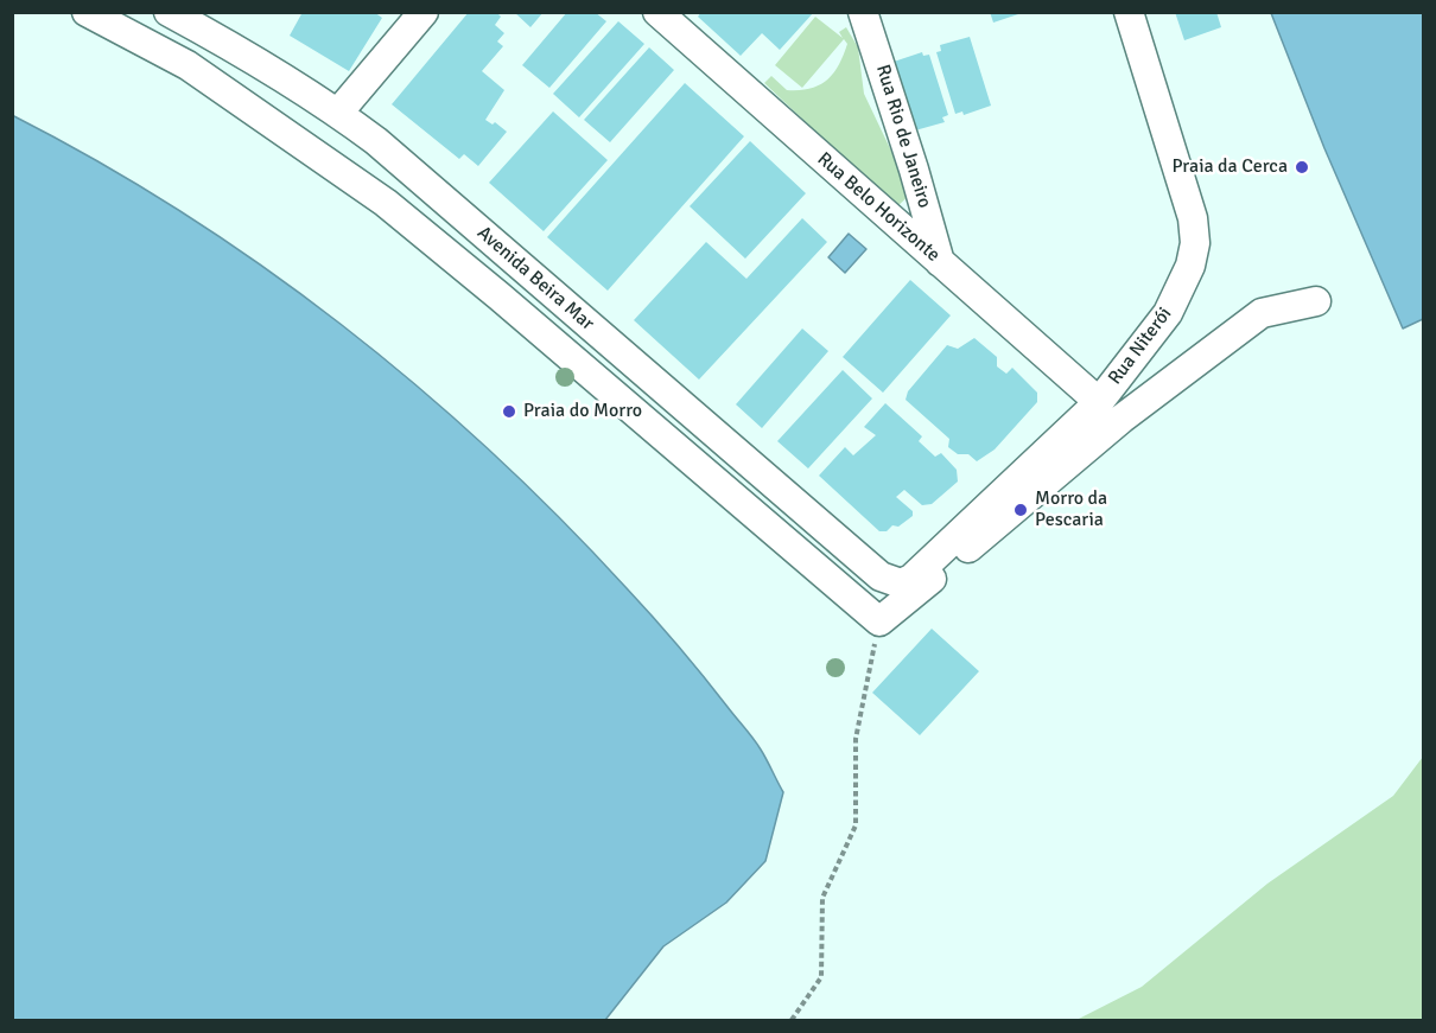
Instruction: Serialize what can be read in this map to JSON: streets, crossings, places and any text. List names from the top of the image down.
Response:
{
  "streets": {
    "street": [
      "Rua Rio de Janeiro",
      "Rua Belo Horizonte",
      "Avenida Beira Mar",
      "Rua Niterói"
    ]
  },
  "crossings": [
    ["Rua Rio de Janeiro", "Rua Belo Horizonte"],
    ["Rua Belo Horizonte", "Rua Niterói"],
    ["Avenida Beira Mar", "Rua Niterói"]
  ],
  "places": ["Praia da Cerca", "Praia do Morro", "Morro da Pescaria"]
}
